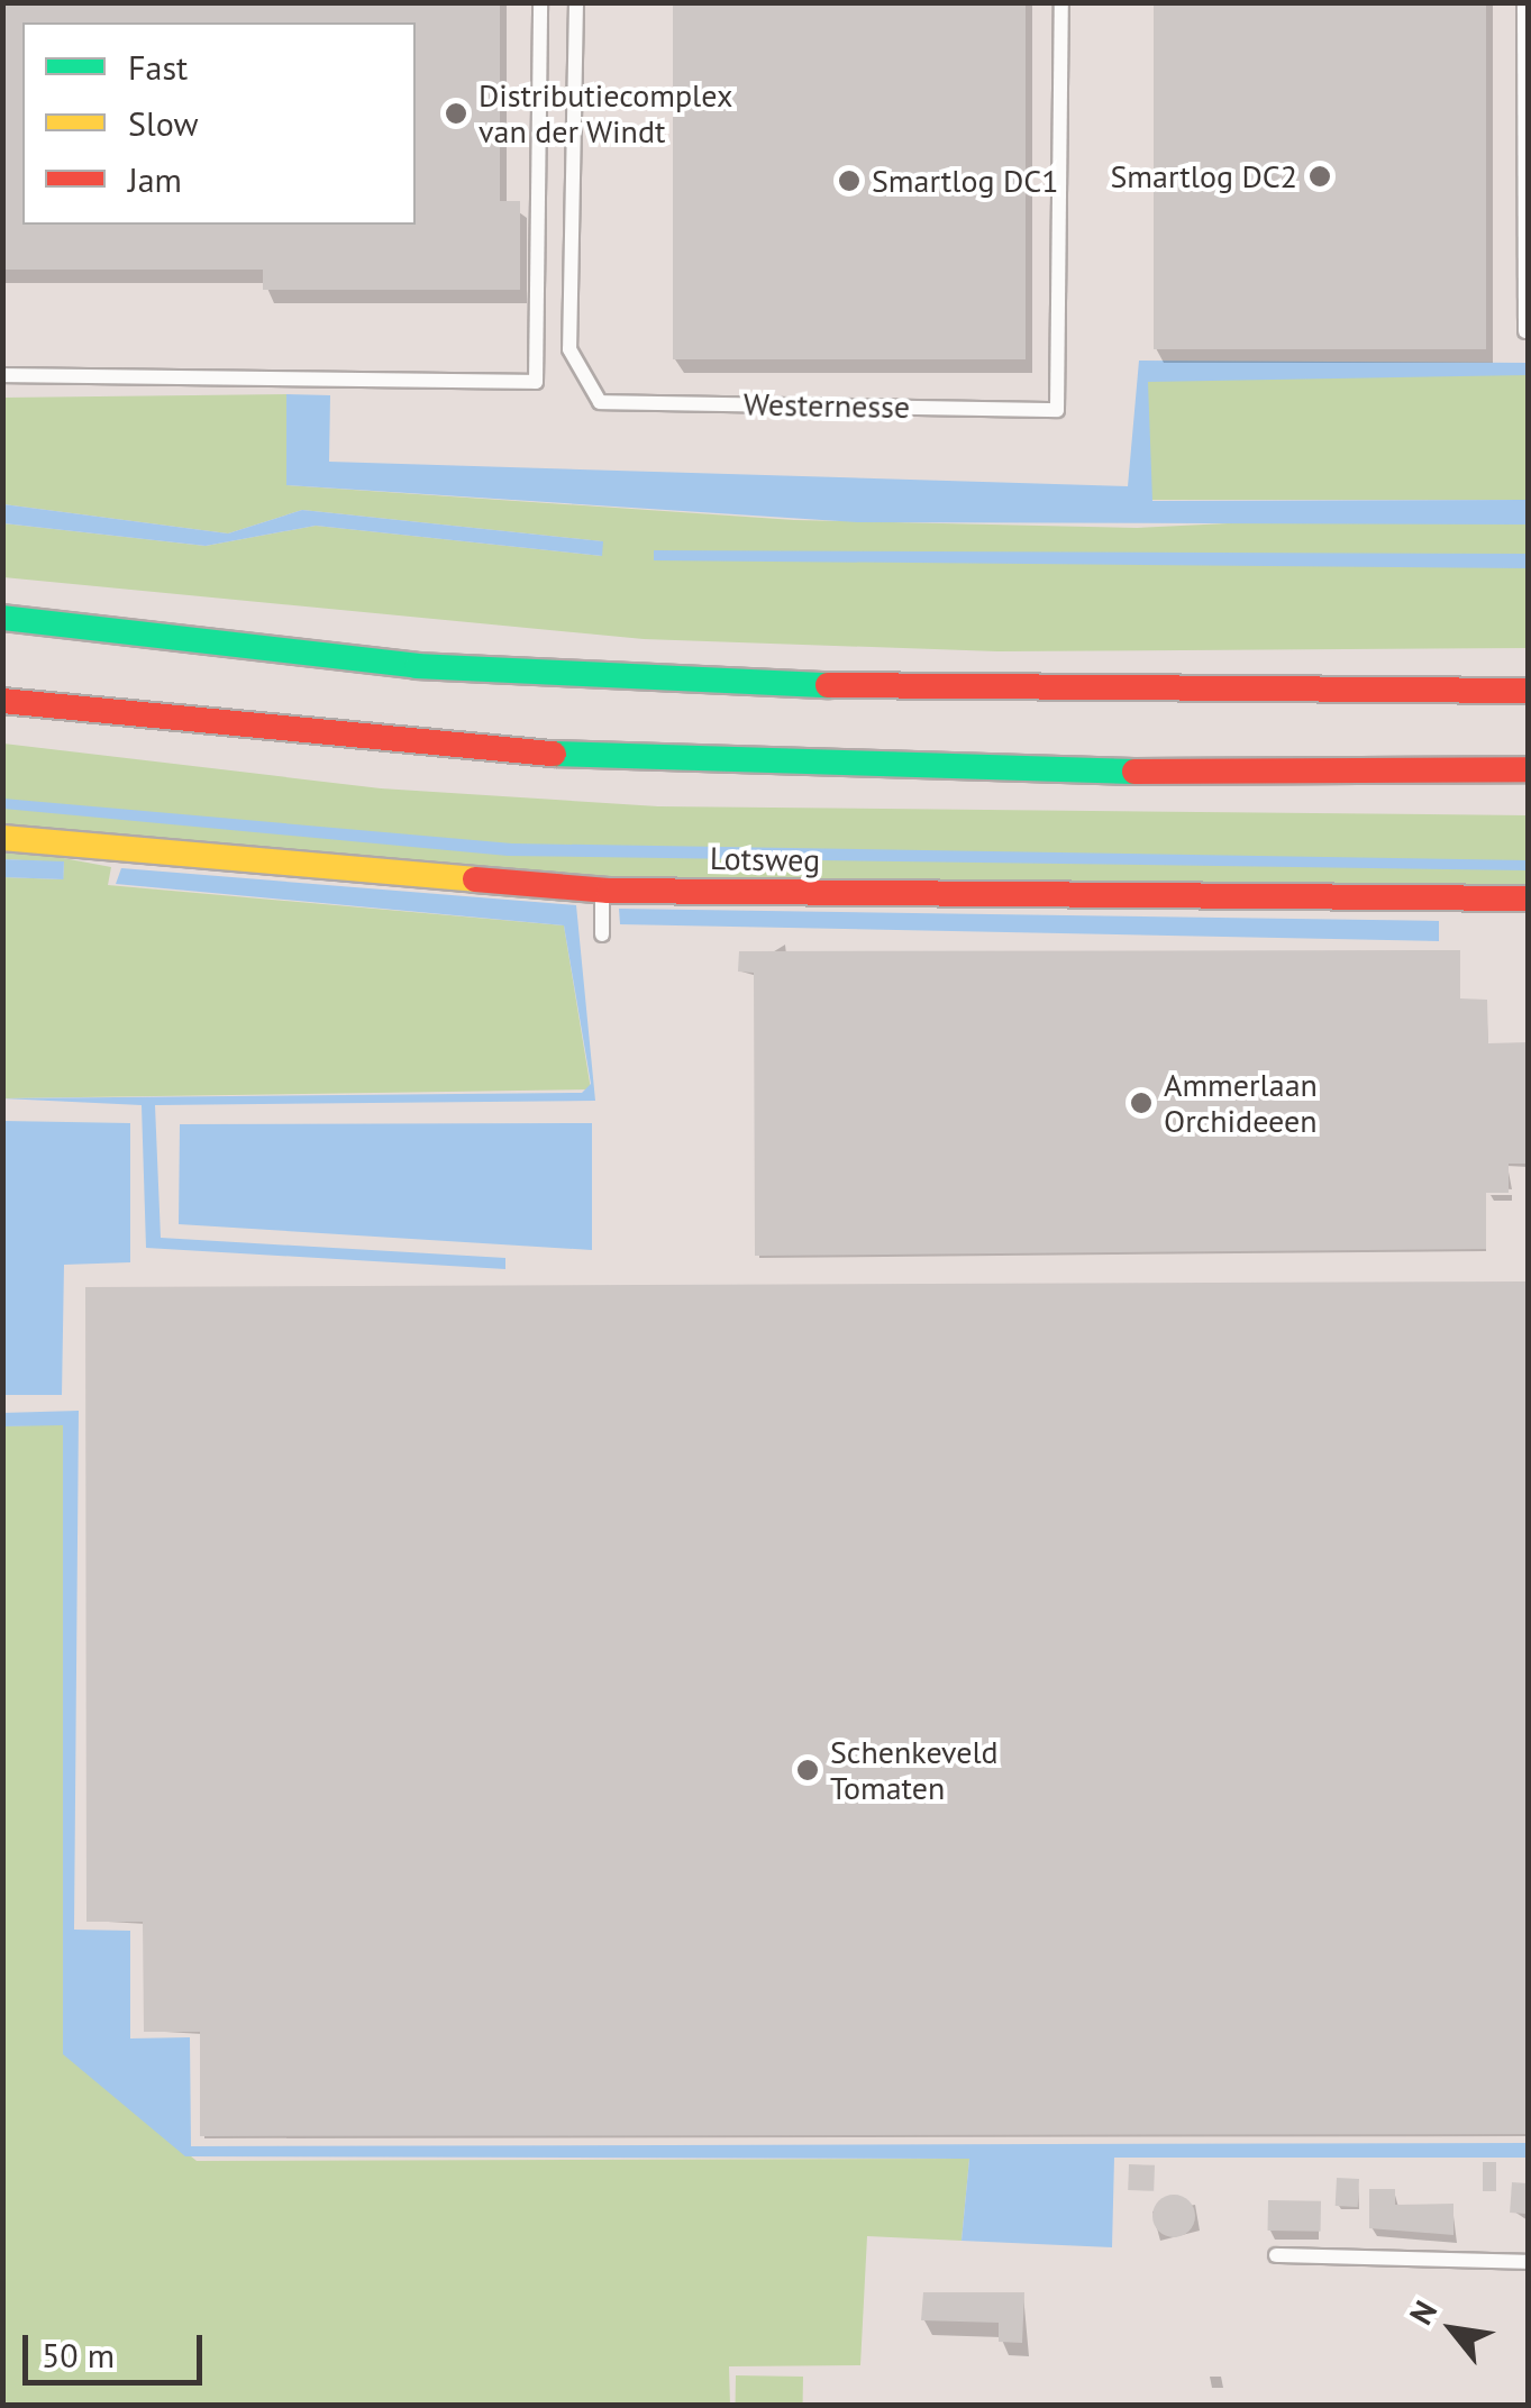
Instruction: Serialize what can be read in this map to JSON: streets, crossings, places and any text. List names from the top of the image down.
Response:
{
  "streets": {
    "main road": ["Lotsweg"],
    "lane": ["Westernesse"]
  },
  "places": [
    "Distributiecomplex van der Windt",
    "Smartlog DC2",
    "Smartlog DC1",
    "Ammerlaan Orchideeen",
    "Schenkeveld Tomaten"
  ],
  "legend": ["Fast", "Slow", "Jam"],
  "scale_bar": "50 m",
  "north": "top left"
}
